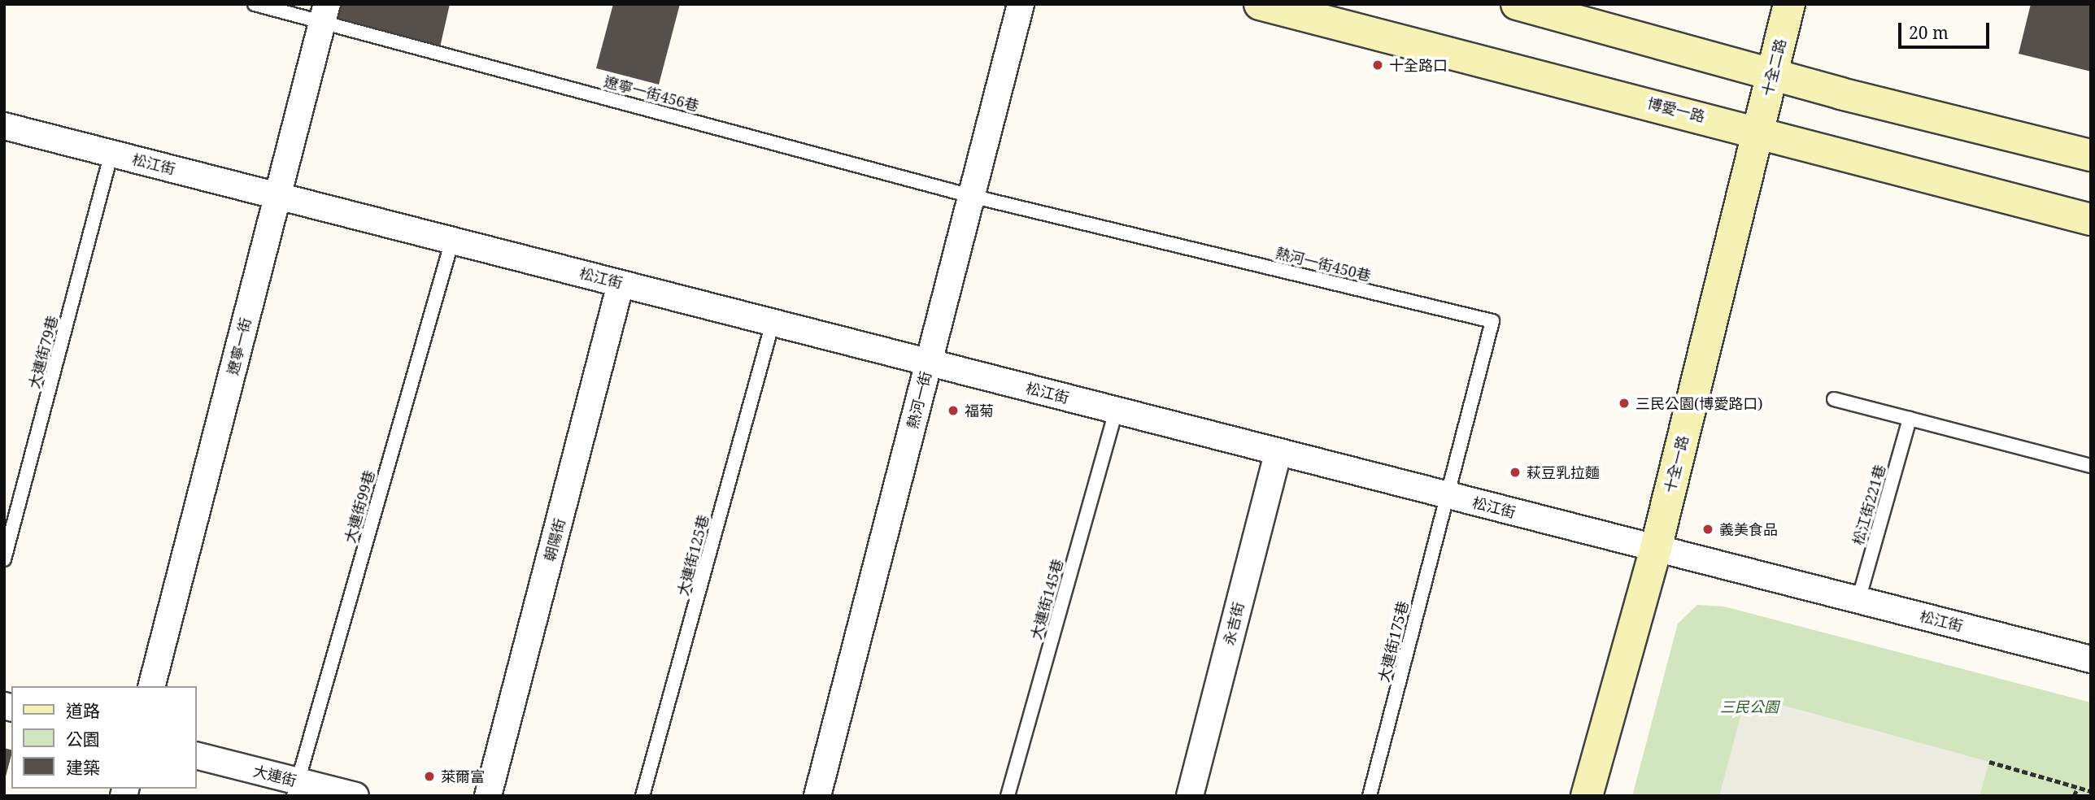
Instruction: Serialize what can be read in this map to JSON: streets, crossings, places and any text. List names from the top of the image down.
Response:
{
  "streets": {
    "main road": ["十全二路", "博愛一路", "十全一路"],
    "street": [
      "松江街",
      "遼寧一街",
      "熱河一街",
      "朝陽街",
      "永吉街",
      "大連街"
    ],
    "lane": [
      "遼寧一街456巷",
      "熱河一街450巷",
      "大連街79巷",
      "松江街221巷",
      "大連街99巷",
      "大連街125巷",
      "大連街145巷",
      "大連街175巷"
    ]
  },
  "crossings": [
    ["十全二路", "博愛一路"],
    ["十全二路", "十全一路"],
    ["遼寧一街456巷", "熱河一街450巷"],
    ["遼寧一街456巷", "遼寧一街"],
    ["遼寧一街456巷", "熱河一街"],
    ["博愛一路", "十全一路"],
    ["松江街", "熱河一街450巷"],
    ["松江街", "遼寧一街"],
    ["松江街", "大連街79巷"],
    ["松江街", "熱河一街"],
    ["松江街", "十全一路"],
    ["松江街", "松江街221巷"],
    ["松江街", "大連街99巷"],
    ["松江街", "朝陽街"],
    ["松江街", "大連街125巷"],
    ["松江街", "大連街145巷"],
    ["松江街", "永吉街"],
    ["松江街", "大連街175巷"],
    ["熱河一街450巷", "熱河一街"],
    ["熱河一街450巷", "大連街175巷"],
    ["大連街99巷", "大連街"]
  ],
  "parks": ["三民公園"],
  "places": [
    "十全路口",
    "三民公園(博愛路口)",
    "福菊",
    "萩豆乳拉麵",
    "義美食品",
    "萊爾富"
  ],
  "legend": ["道路", "公園", "建築"],
  "scale_bar": "20 m"
}
